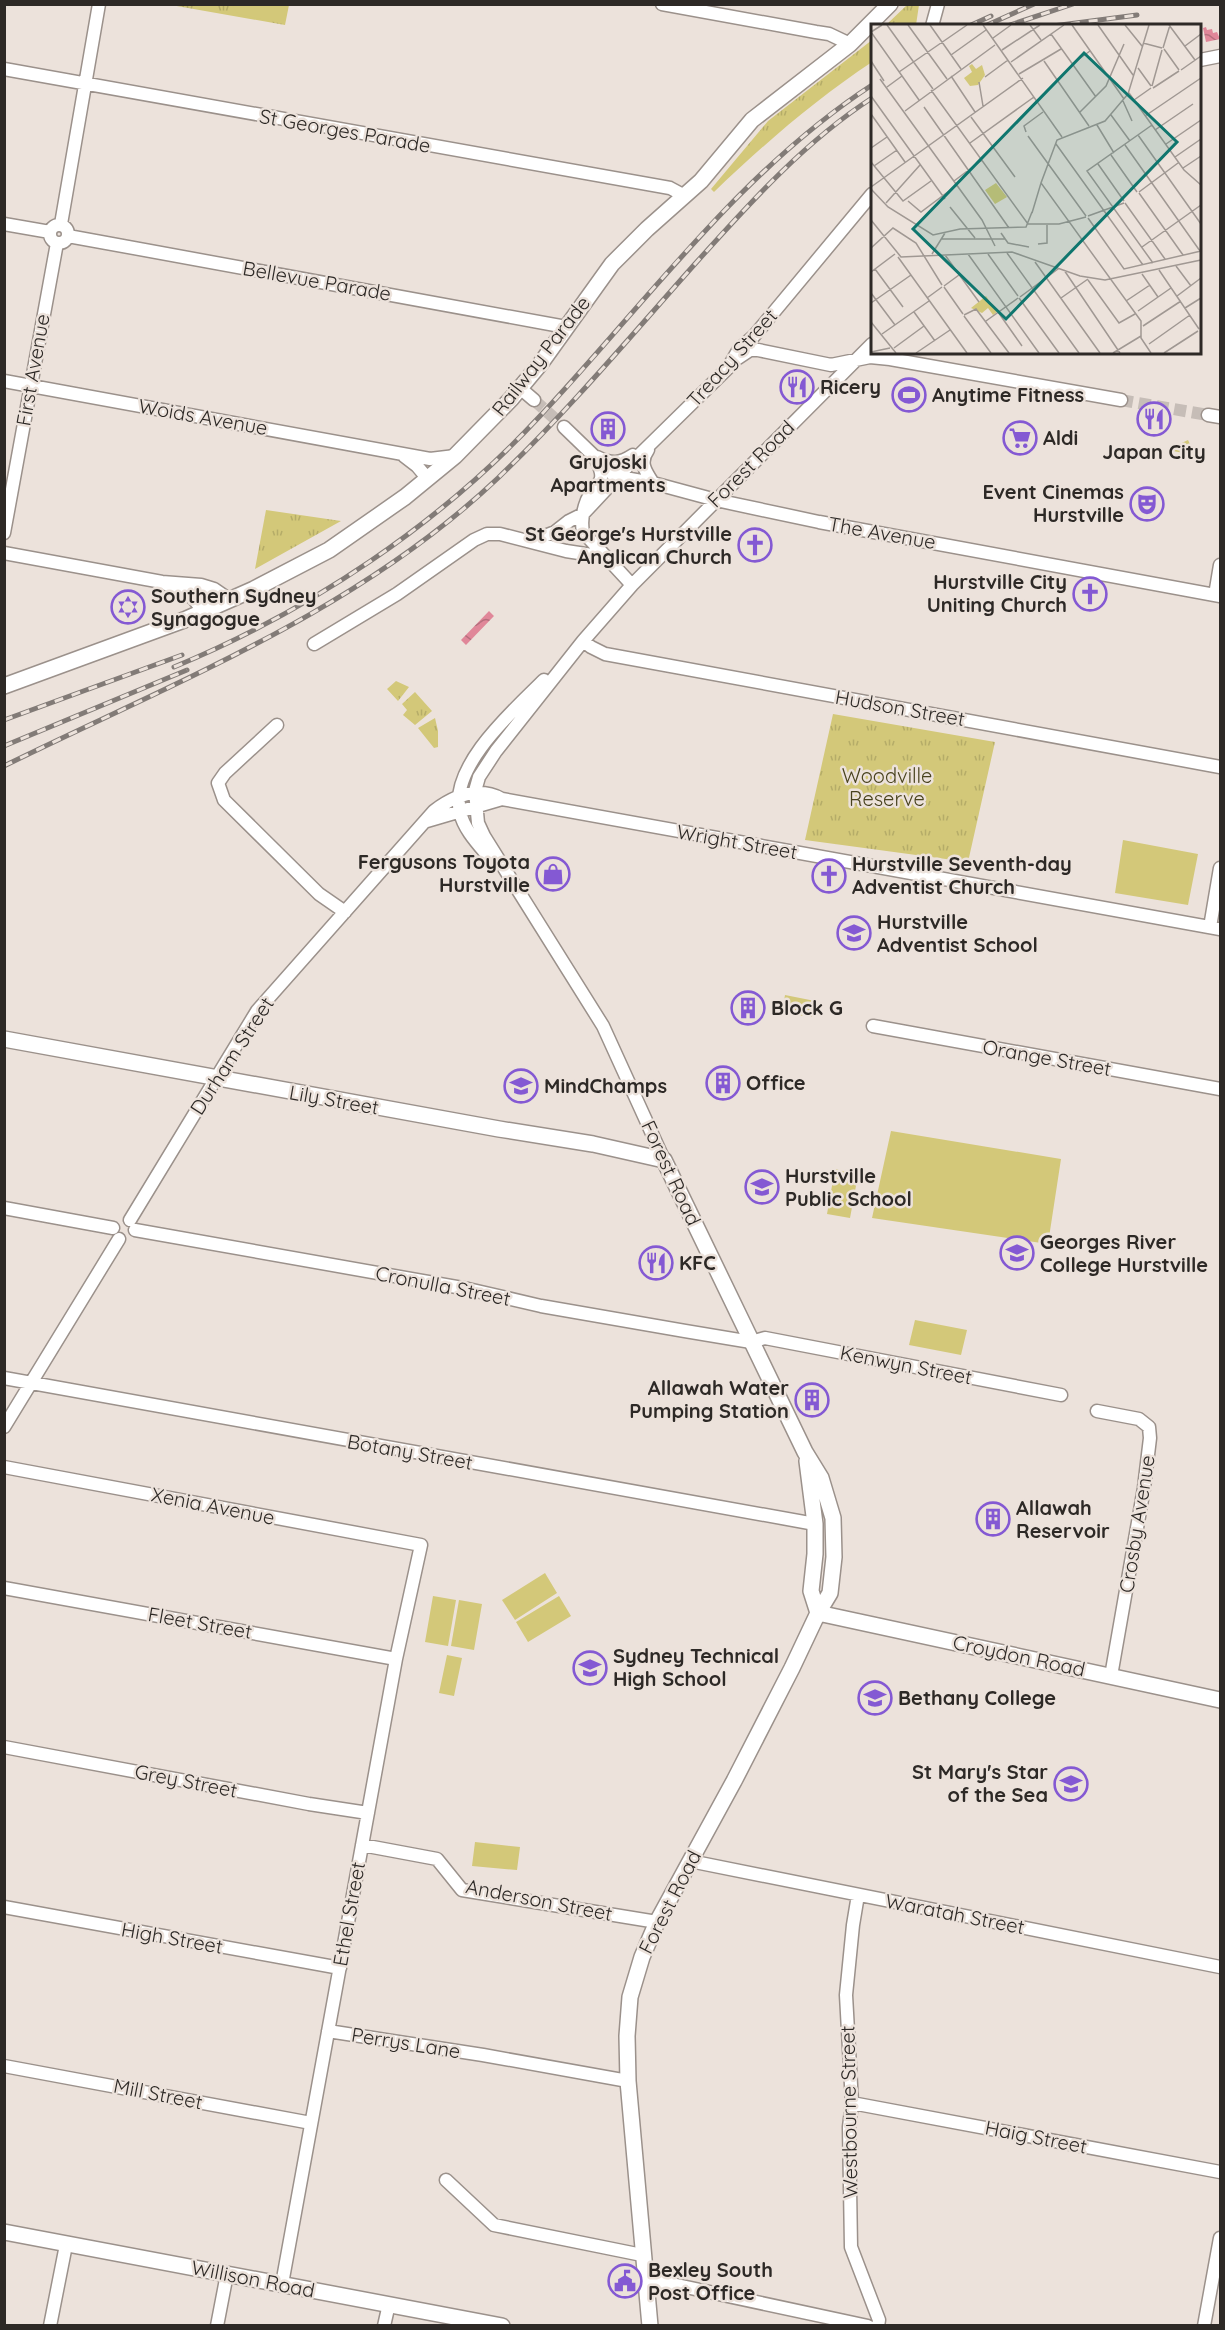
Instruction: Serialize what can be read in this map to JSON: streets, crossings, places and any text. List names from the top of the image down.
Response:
{
  "streets": {
    "main road": [
      "Railway Parade",
      "Forest Road",
      "Lily Street",
      "Croydon Road",
      "Willison Road"
    ],
    "street": [
      "St Georges Parade",
      "Bellevue Parade",
      "Treacy Street",
      "First Avenue",
      "Woids Avenue",
      "The Avenue",
      "Hudson Street",
      "Wright Street",
      "Durham Street",
      "Orange Street",
      "Cronulla Street",
      "Kenwyn Street",
      "Botany Street",
      "Xenia Avenue",
      "Crosby Avenue",
      "Fleet Street",
      "Grey Street",
      "Anderson Street",
      "Ethel Street",
      "Waratah Street",
      "High Street",
      "Perrys Lane",
      "Mill Street",
      "Westbourne Street",
      "Haig Street"
    ]
  },
  "crossings": [
    ["St Georges Parade", "Railway Parade"],
    ["Bellevue Parade", "Railway Parade"],
    ["Bellevue Parade", "First Avenue"],
    ["Railway Parade", "Woids Avenue"],
    ["Treacy Street", "The Avenue"],
    ["First Avenue", "Woids Avenue"],
    ["Forest Road", "The Avenue"],
    ["Forest Road", "Hudson Street"],
    ["Forest Road", "Wright Street"],
    ["Forest Road", "Durham Street"],
    ["Forest Road", "Lily Street"],
    ["Forest Road", "Cronulla Street"],
    ["Forest Road", "Kenwyn Street"],
    ["Forest Road", "Botany Street"],
    ["Forest Road", "Croydon Road"],
    ["Forest Road", "Anderson Street"],
    ["Forest Road", "Waratah Street"],
    ["Forest Road", "Perrys Lane"],
    ["Wright Street", "Durham Street"],
    ["Durham Street", "Lily Street"],
    ["Durham Street", "Cronulla Street"],
    ["Cronulla Street", "Kenwyn Street"],
    ["Xenia Avenue", "Ethel Street"],
    ["Crosby Avenue", "Croydon Road"],
    ["Fleet Street", "Ethel Street"],
    ["Grey Street", "Ethel Street"],
    ["Anderson Street", "Ethel Street"],
    ["Ethel Street", "High Street"],
    ["Ethel Street", "Perrys Lane"],
    ["Ethel Street", "Mill Street"],
    ["Ethel Street", "Willison Road"],
    ["Waratah Street", "Westbourne Street"],
    ["Westbourne Street", "Haig Street"]
  ],
  "parks": ["Woodville Reserve"],
  "places": {
    "restaurant": ["Ricery", "Japan City", "KFC"],
    "sports": ["Anytime Fitness"],
    "building": [
      "Grujoski Apartments",
      "Block G",
      "Office",
      "Allawah Water Pumping Station",
      "Allawah Reservoir"
    ],
    "supermarket": ["Aldi"],
    "theatre": ["Event Cinemas Hurstville"],
    "church": ["St George's Hurstville Anglican Church", "Hurstville City Uniting Church", "Hurstville Seventh-day Adventist Church"],
    "synagogue": ["Southern Sydney Synagogue"],
    "shop": ["Fergusons Toyota Hurstville"],
    "school or university": [
      "Hurstville Adventist School",
      "MindChamps",
      "Hurstville Public School",
      "Georges River College Hurstville",
      "Sydney Technical High School",
      "Bethany College",
      "St Mary's Star of the Sea"
    ],
    "public building": ["Bexley South Post Office"]
  }
}
